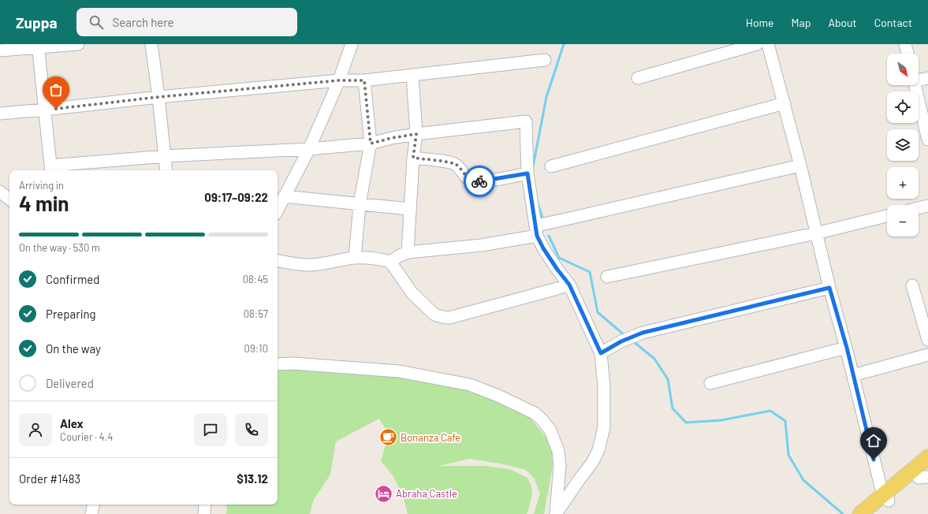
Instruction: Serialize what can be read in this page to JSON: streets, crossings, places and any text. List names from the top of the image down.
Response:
{
  "places": {
    "cafe": ["Bonanza Cafe"],
    "hotel": ["Abraha Castle"]
  },
  "north": "bottom right",
  "page": {
    "header": "Zuppa",
    "search": "Search here",
    "nav": [
      "Home",
      "Map",
      "About",
      "Contact"
    ],
    "map_buttons": ["+", "−"],
    "heading": ["4 min", "Arriving in", "09:17–09:22"],
    "panel": [
      "Alex",
      "Courier · 4.4",
      "Order #1483",
      "$13.12"
    ],
    "bar": "On the way · 530 m",
    "list": [
      ["Confirmed", "08:45"],
      ["Preparing", "08:57"],
      ["On the way", "09:10"],
      "Delivered"
    ]
  }
}
